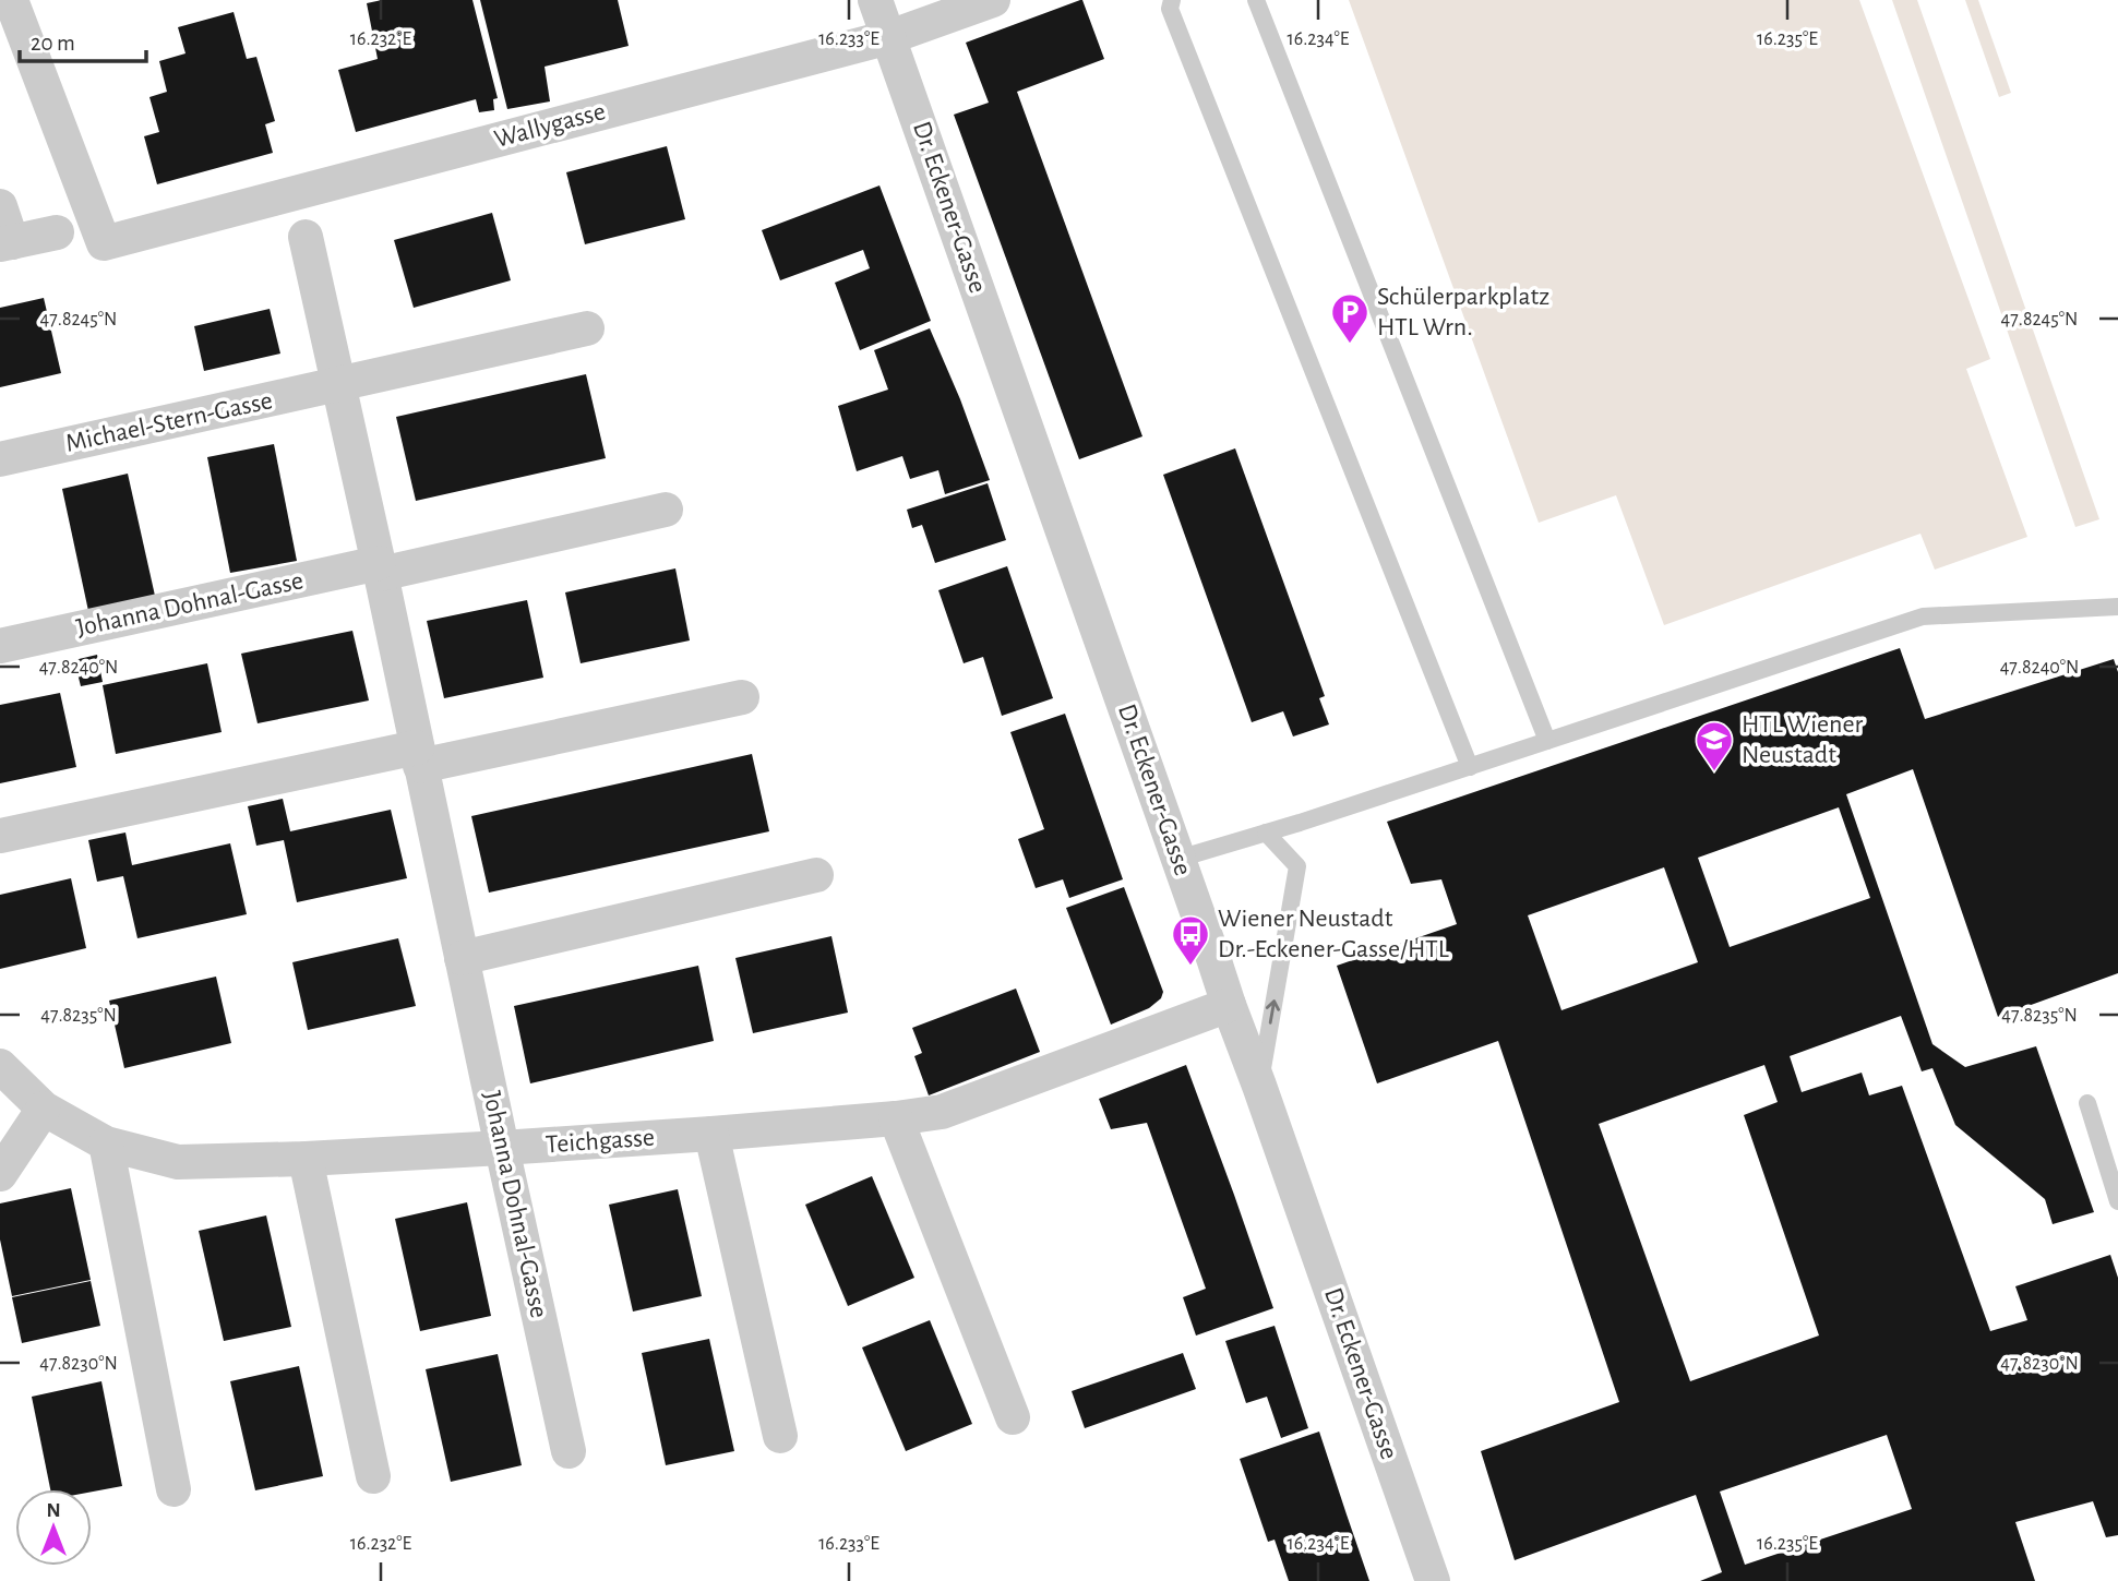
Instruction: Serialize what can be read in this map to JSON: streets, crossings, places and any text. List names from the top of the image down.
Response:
{
  "streets": {
    "street": [
      "Wallygasse",
      "Dr. Eckener-Gasse",
      "Michael-Stern-Gasse",
      "Johanna Dohnal-Gasse",
      "Teichgasse"
    ]
  },
  "crossings": [
    ["Wallygasse", "Dr. Eckener-Gasse"],
    ["Dr. Eckener-Gasse", "Teichgasse"],
    ["Michael-Stern-Gasse", "Johanna Dohnal-Gasse"],
    ["Johanna Dohnal-Gasse", "Teichgasse"]
  ],
  "places": {
    "parking": ["Schülerparkplatz HTL Wrn."],
    "school or university": ["HTL Wiener Neustadt"],
    "bus stop": ["Wiener Neustadt Dr.-Eckener-Gasse/HTL"]
  },
  "scale_bar": "20 m",
  "north": "top",
  "coordinates": [
    "16.232°E",
    "16.233°E",
    "16.234°E",
    "16.235°E",
    "47.8245°N",
    "47.8240°N",
    "47.8235°N",
    "47.8230°N"
  ]
}
